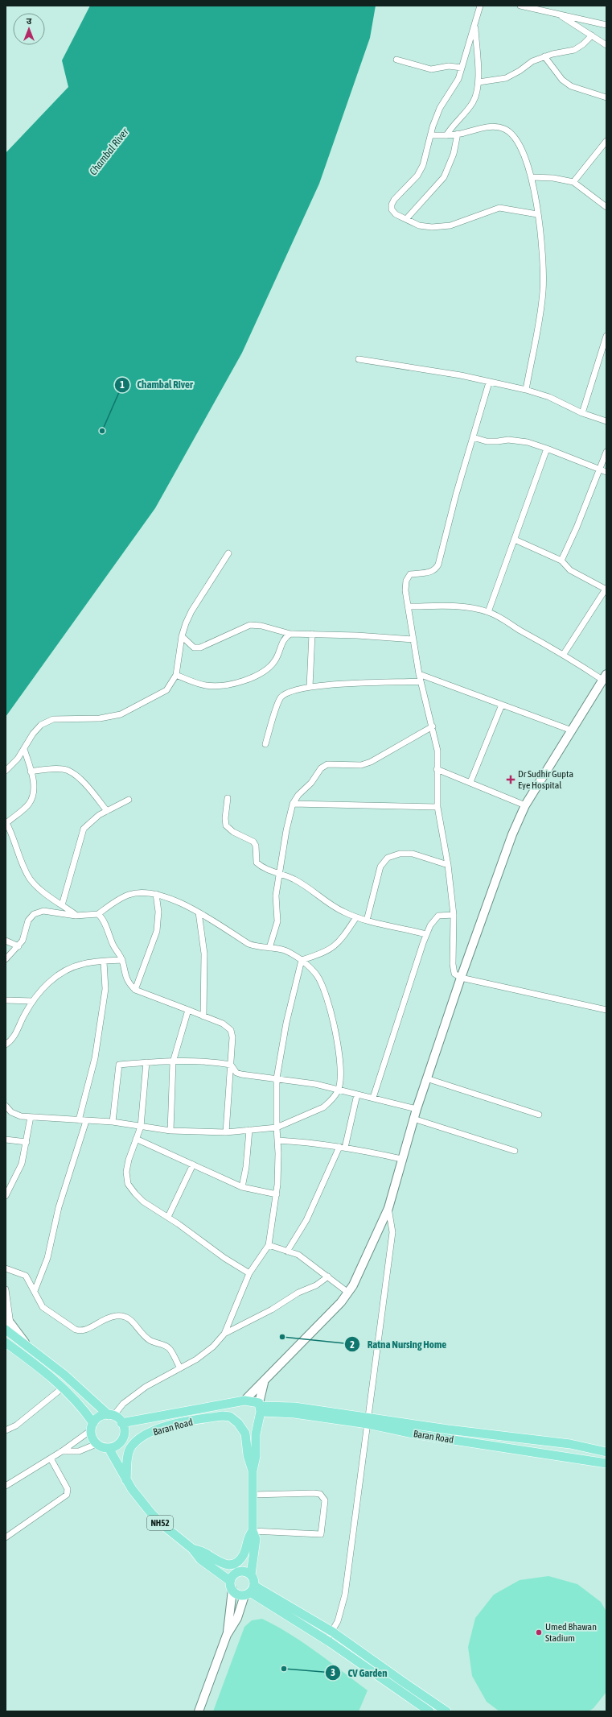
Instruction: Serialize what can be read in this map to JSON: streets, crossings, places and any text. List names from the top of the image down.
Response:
{
  "streets": {
    "main road": ["Baran Road", "NH52"]
  },
  "crossings": [
    ["Baran Road", "NH52"]
  ],
  "water": ["Chambal River"],
  "places": {
    "other": [
      "Chambal River",
      "Ratna Nursing Home",
      "Umed Bhawan Stadium",
      "CV Garden"
    ],
    "health": ["Dr Sudhir Gupta Eye Hospital"]
  },
  "north": "top"
}
